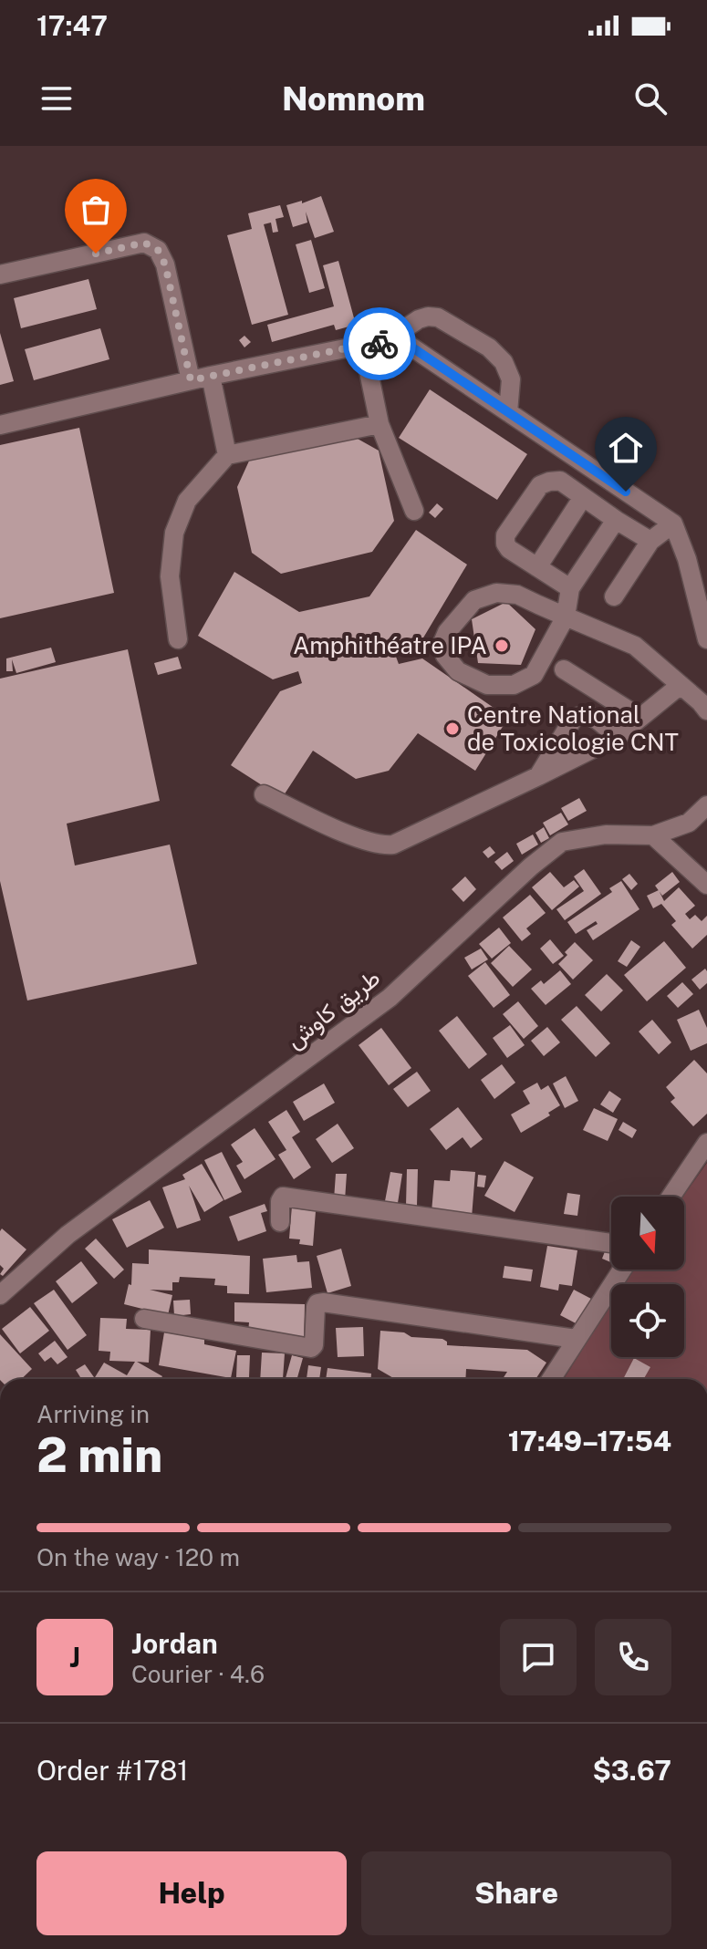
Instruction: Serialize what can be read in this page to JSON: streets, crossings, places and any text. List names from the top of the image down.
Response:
{
  "streets": {
    "street": ["طريق كاوش"]
  },
  "places": ["Amphithéatre IPA", "Centre National de Toxicologie CNT"],
  "north": "bottom",
  "page": {
    "status": "17:47",
    "header": "Nomnom",
    "heading": ["2 min", "Arriving in", "17:49–17:54"],
    "panel": [
      "Jordan",
      "Courier · 4.6",
      "Order #1781",
      "$3.67"
    ],
    "bar": "On the way · 120 m",
    "round": "J",
    "buttons": ["Help", "Share"]
  }
}
